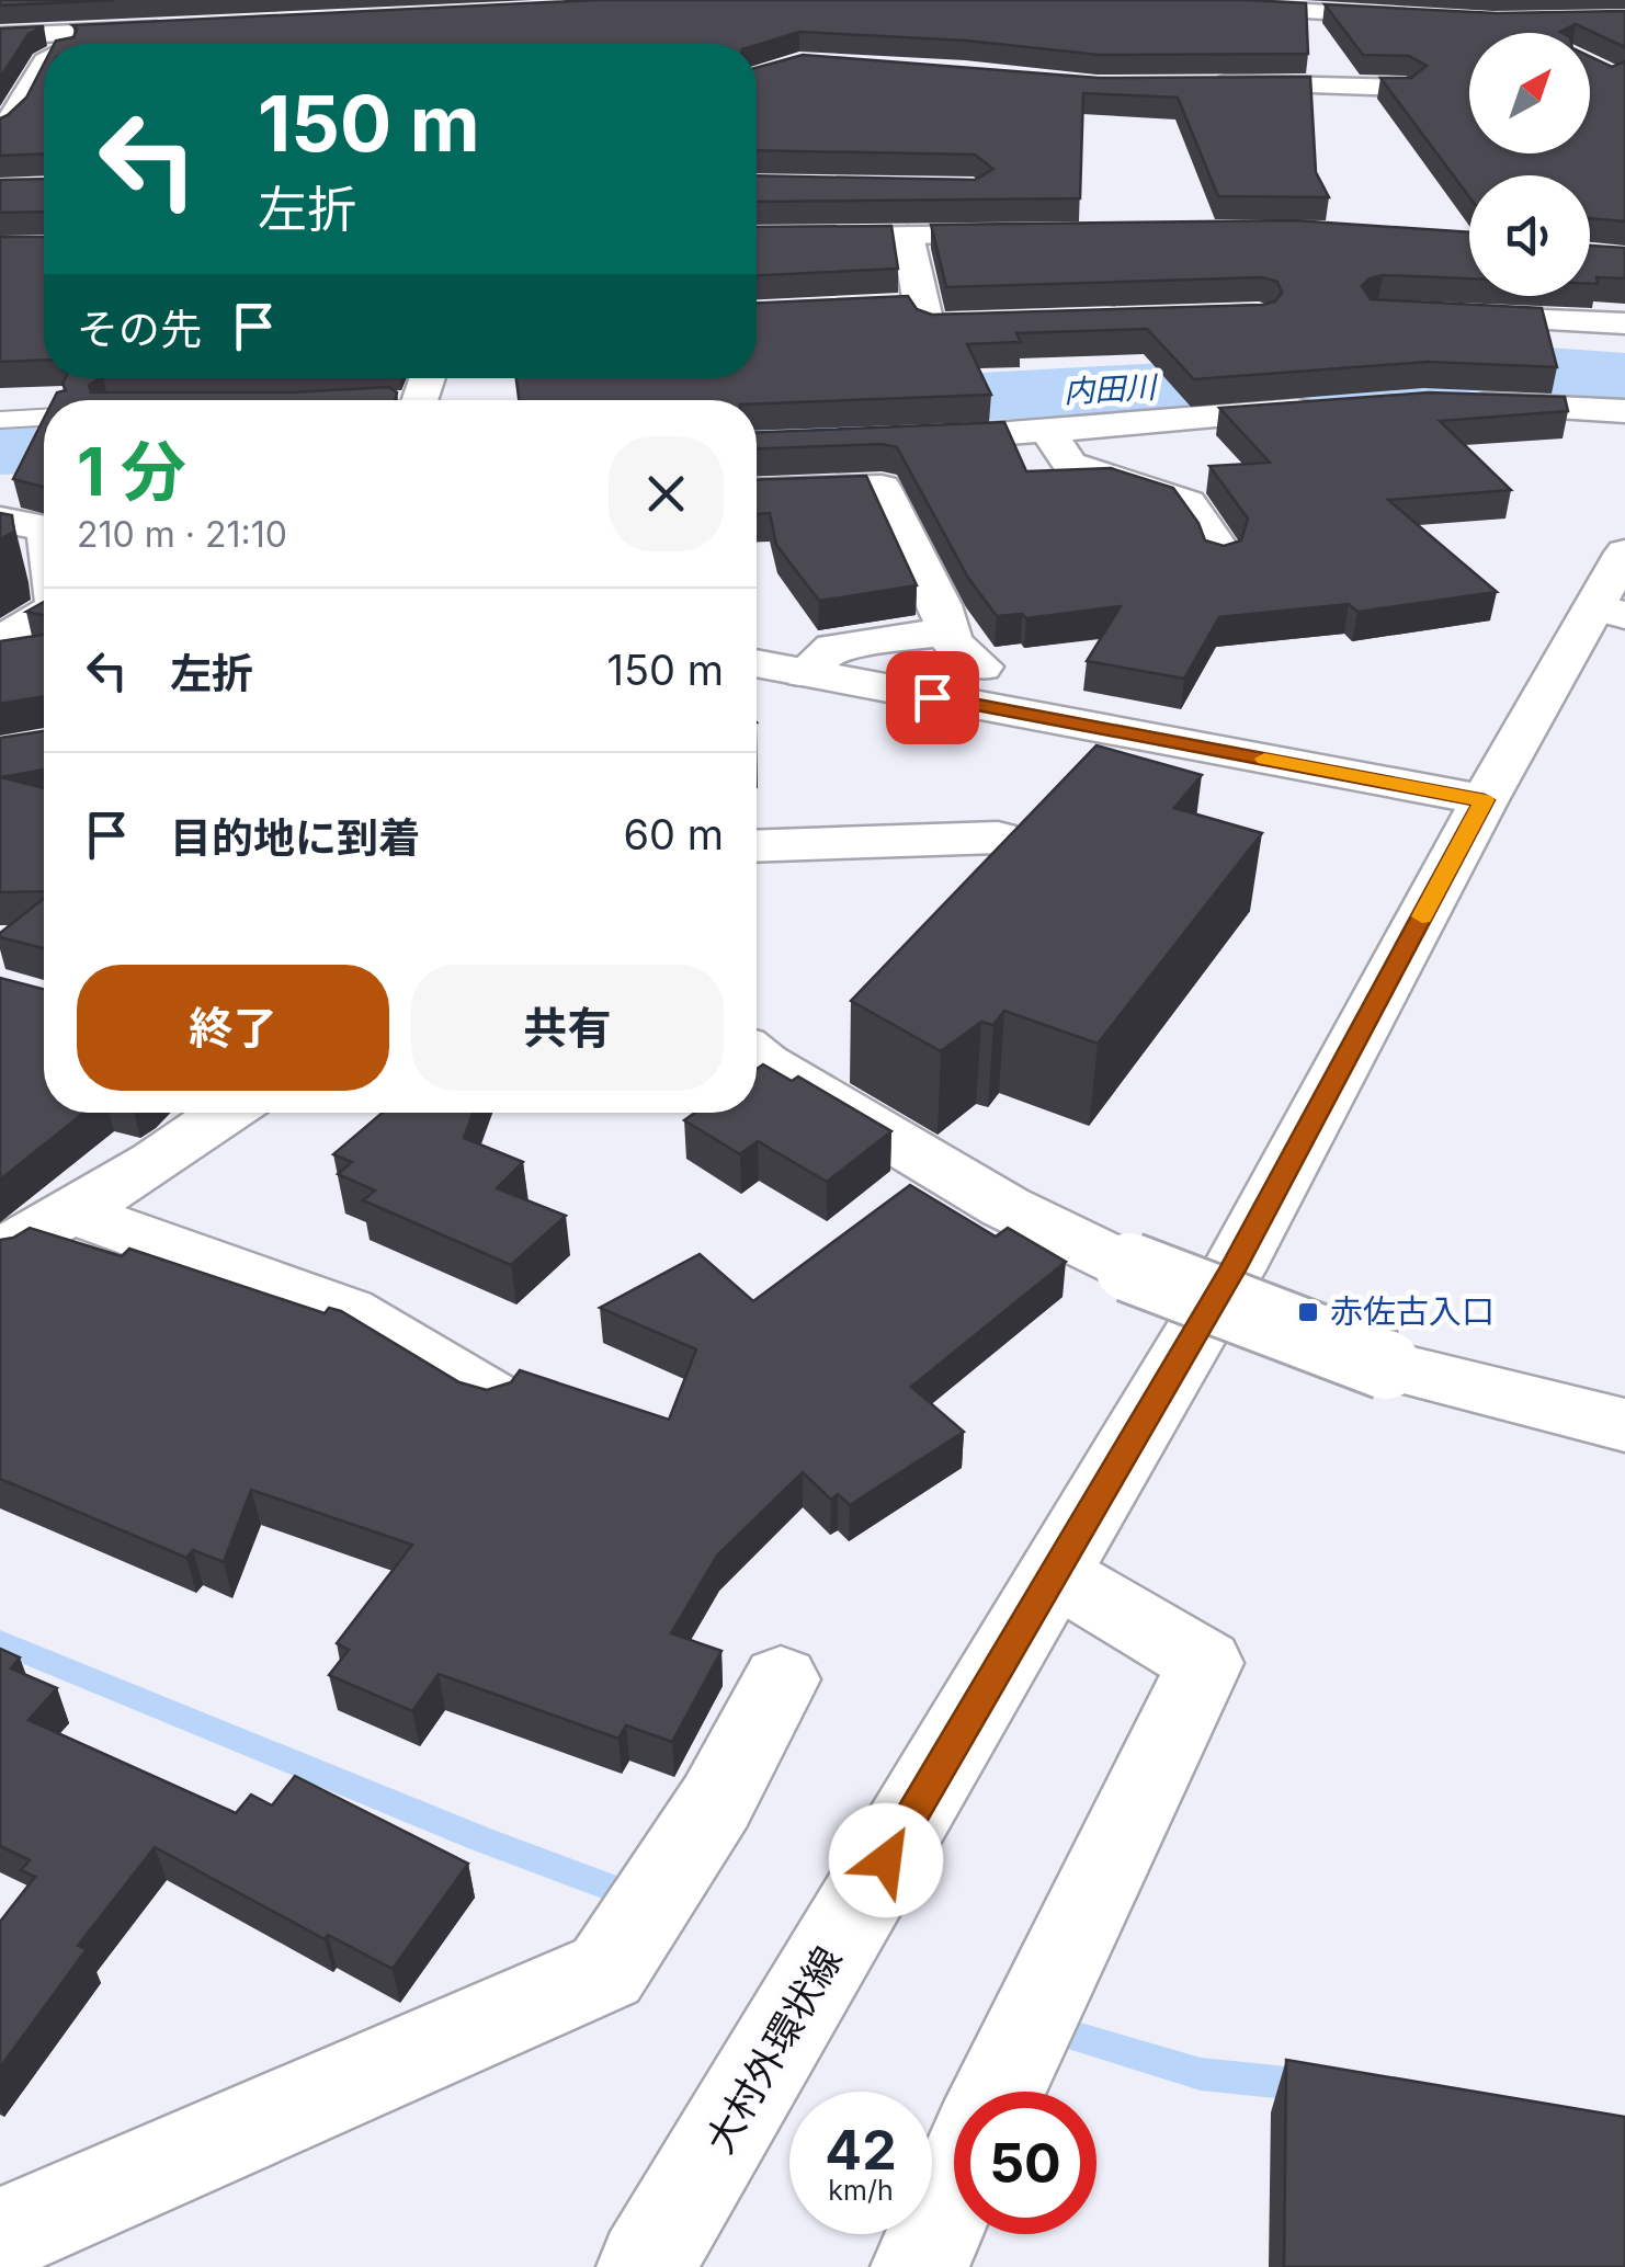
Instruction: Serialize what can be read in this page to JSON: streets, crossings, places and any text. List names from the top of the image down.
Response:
{
  "streets": {
    "street": ["大村外環状線"]
  },
  "water": ["内田川"],
  "places": {
    "transit": ["赤佐古入口"]
  },
  "north": "top right",
  "page": {
    "turn": ["150 m", "左折"],
    "then": "その先",
    "heading": ["1 分", "210 m · 21:10"],
    "list": [
      {
        "name": "左折",
        "value": "150 m"
      },
      {
        "name": "目的地に到着",
        "value": "60 m"
      }
    ],
    "buttons": ["終了", "共有"],
    "speed": "42 km/h",
    "limit": "50"
  }
}
